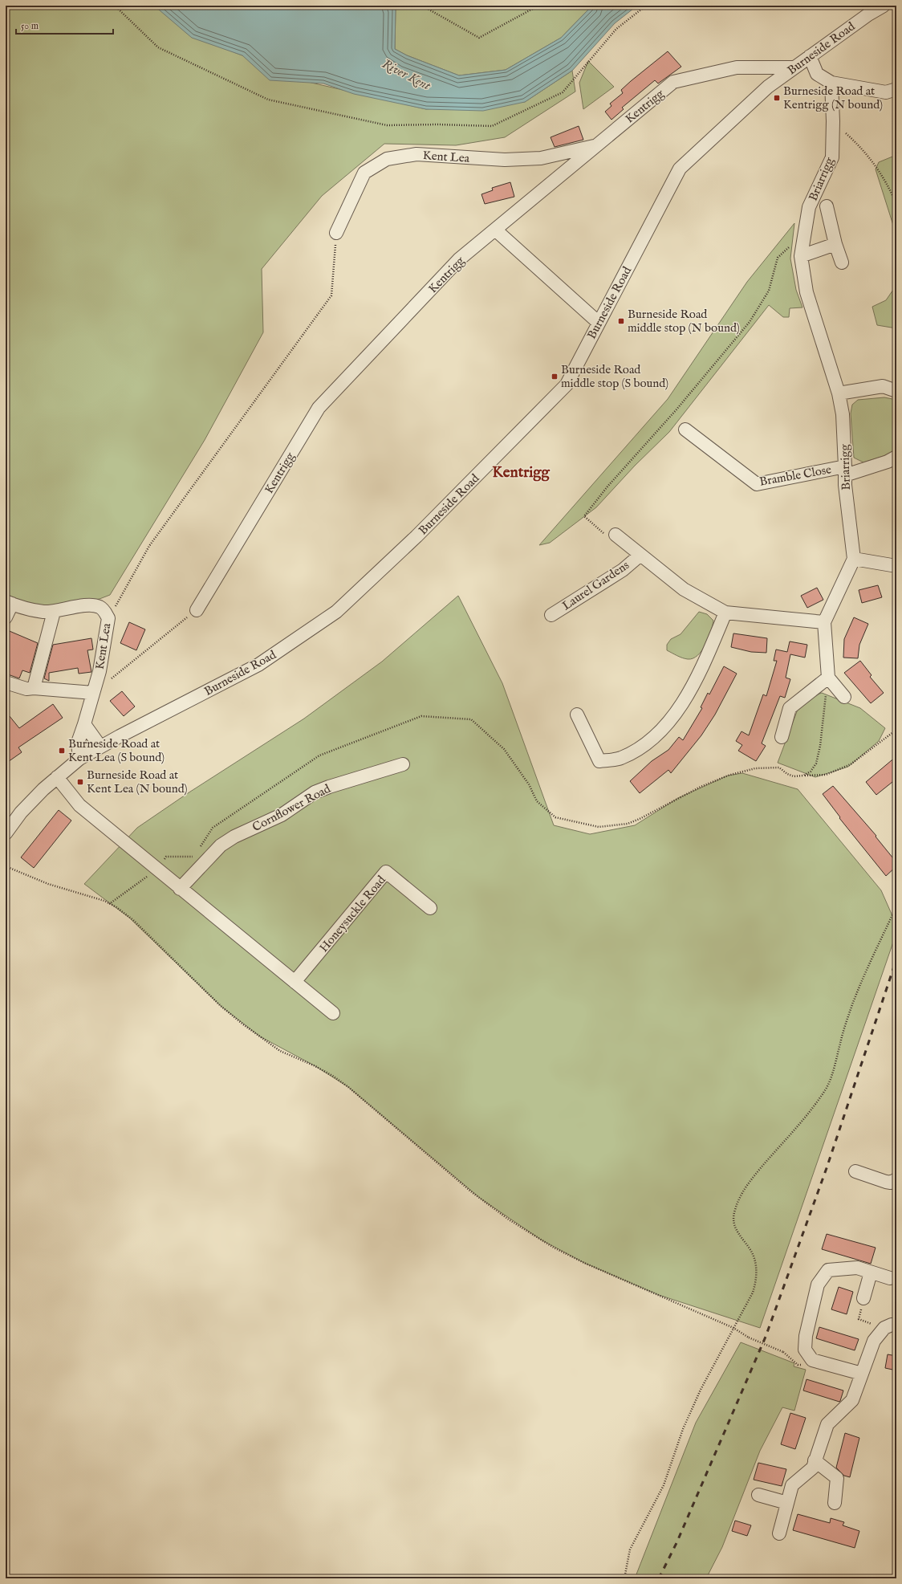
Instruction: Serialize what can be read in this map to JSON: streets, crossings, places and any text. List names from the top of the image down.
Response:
{
  "streets": {
    "street": [
      "Burneside Road",
      "Kentrigg",
      "Kent Lea",
      "Briarrigg",
      "Bramble Close",
      "Laurel Gardens",
      "Cornflower Road",
      "Honeysuckle Road"
    ]
  },
  "crossings": [
    ["Burneside Road", "Kentrigg"],
    ["Burneside Road", "Kent Lea"],
    ["Kentrigg", "Kent Lea"],
    ["Briarrigg", "Bramble Close"]
  ],
  "districts": ["Kentrigg"],
  "water": ["River Kent"],
  "places": {
    "transit": [
      "Burneside Road at Kentrigg (N bound)",
      "Burneside Road middle stop (N bound)",
      "Burneside Road middle stop (S bound)",
      "Burneside Road at Kent Lea (S bound)",
      "Burneside Road at Kent Lea (N bound)"
    ]
  },
  "scale_bar": "50 m"
}
